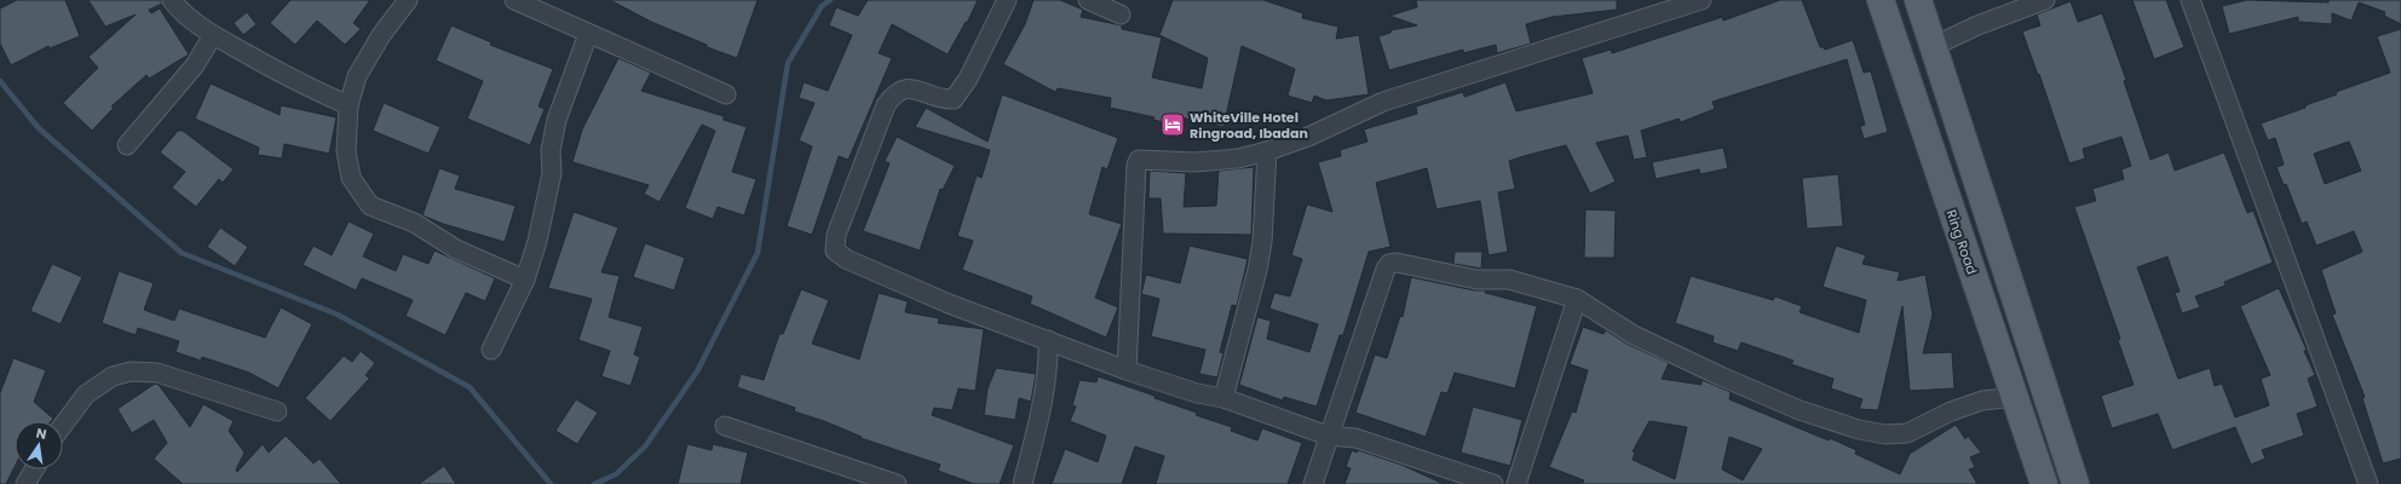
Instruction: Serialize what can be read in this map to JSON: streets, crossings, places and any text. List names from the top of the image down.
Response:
{
  "streets": {
    "main road": ["Ring Road"]
  },
  "places": {
    "hotel": ["WhiteVille Hotel Ringroad, Ibadan"]
  },
  "north": "top"
}
